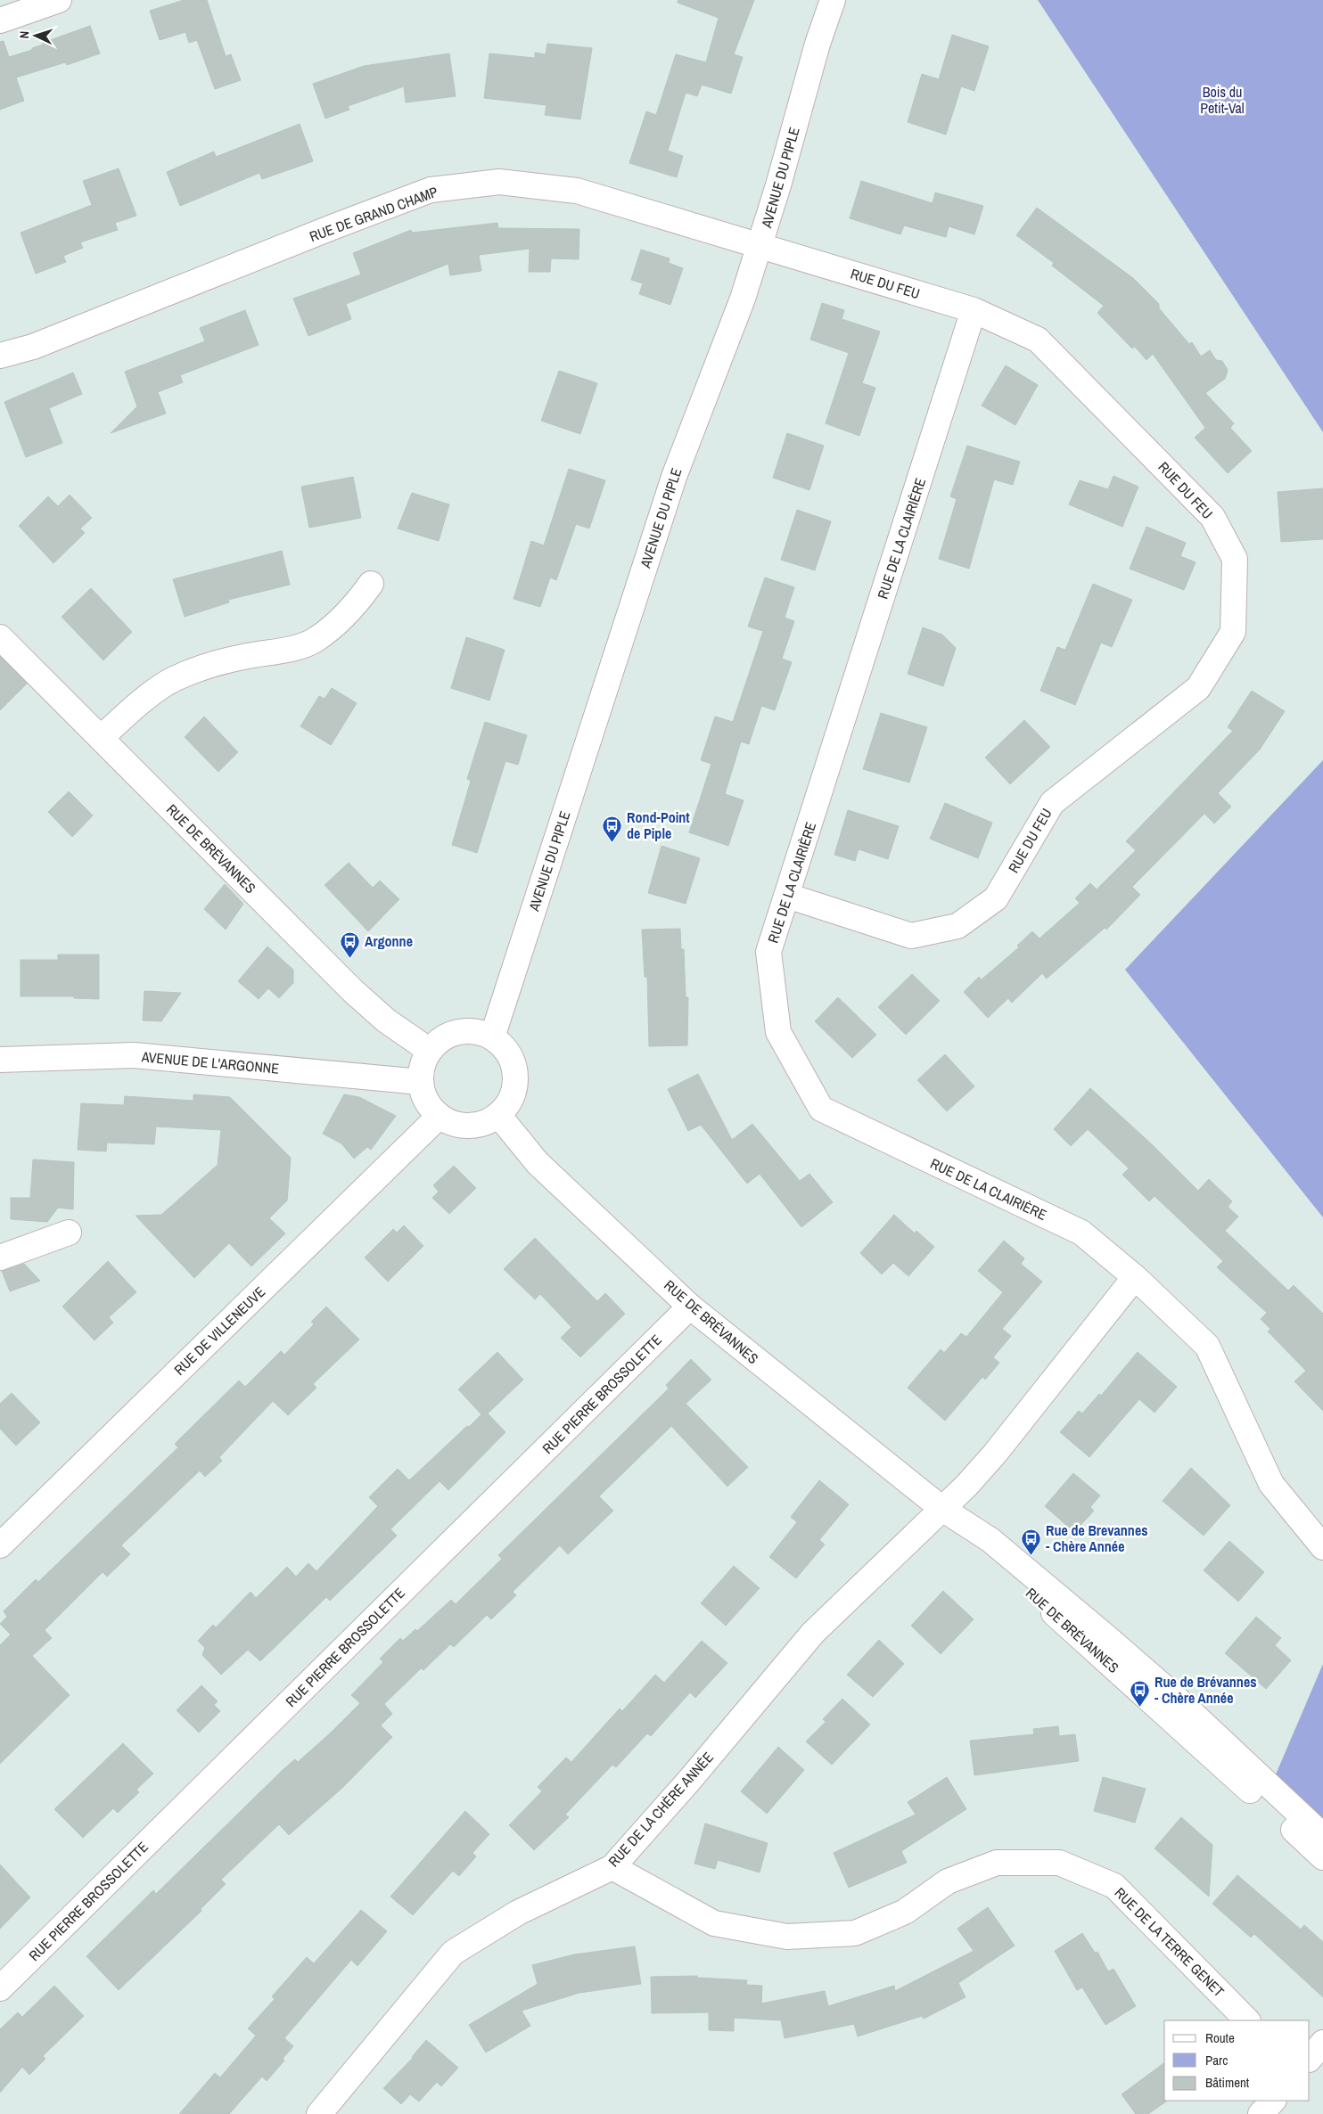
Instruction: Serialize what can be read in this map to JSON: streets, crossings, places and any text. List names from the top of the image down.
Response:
{
  "streets": {
    "street": [
      "AVENUE DU PIPLE",
      "RUE DE GRAND CHAMP",
      "RUE DU FEU",
      "RUE DE LA CLAIRIÈRE",
      "RUE DE BRÉVANNES",
      "AVENUE DE L'ARGONNE",
      "RUE DE VILLENEUVE",
      "RUE PIERRE BROSSOLETTE",
      "RUE DE LA CHÈRE ANNÉE",
      "RUE DE LA TERRE GENET"
    ]
  },
  "crossings": [
    ["AVENUE DU PIPLE", "RUE DE GRAND CHAMP"],
    ["AVENUE DU PIPLE", "RUE DU FEU"],
    ["AVENUE DU PIPLE", "RUE DE BRÉVANNES"],
    ["AVENUE DU PIPLE", "AVENUE DE L'ARGONNE"],
    ["AVENUE DU PIPLE", "RUE DE VILLENEUVE"],
    ["RUE DE GRAND CHAMP", "RUE DU FEU"],
    ["RUE DU FEU", "RUE DE LA CLAIRIÈRE"],
    ["RUE DE BRÉVANNES", "AVENUE DE L'ARGONNE"],
    ["RUE DE BRÉVANNES", "RUE DE VILLENEUVE"],
    ["RUE DE BRÉVANNES", "RUE PIERRE BROSSOLETTE"],
    ["RUE DE BRÉVANNES", "RUE DE LA CHÈRE ANNÉE"],
    ["AVENUE DE L'ARGONNE", "RUE DE VILLENEUVE"],
    ["RUE DE LA CHÈRE ANNÉE", "RUE DE LA TERRE GENET"]
  ],
  "parks": ["Bois du Petit-Val"],
  "places": {
    "bus stop": [
      "Rond-Point de Piple",
      "Argonne",
      "Rue de Brevannes - Chère Année",
      "Rue de Brévannes - Chère Année"
    ]
  },
  "legend": ["Route", "Parc", "Bâtiment"],
  "north": "left"
}
